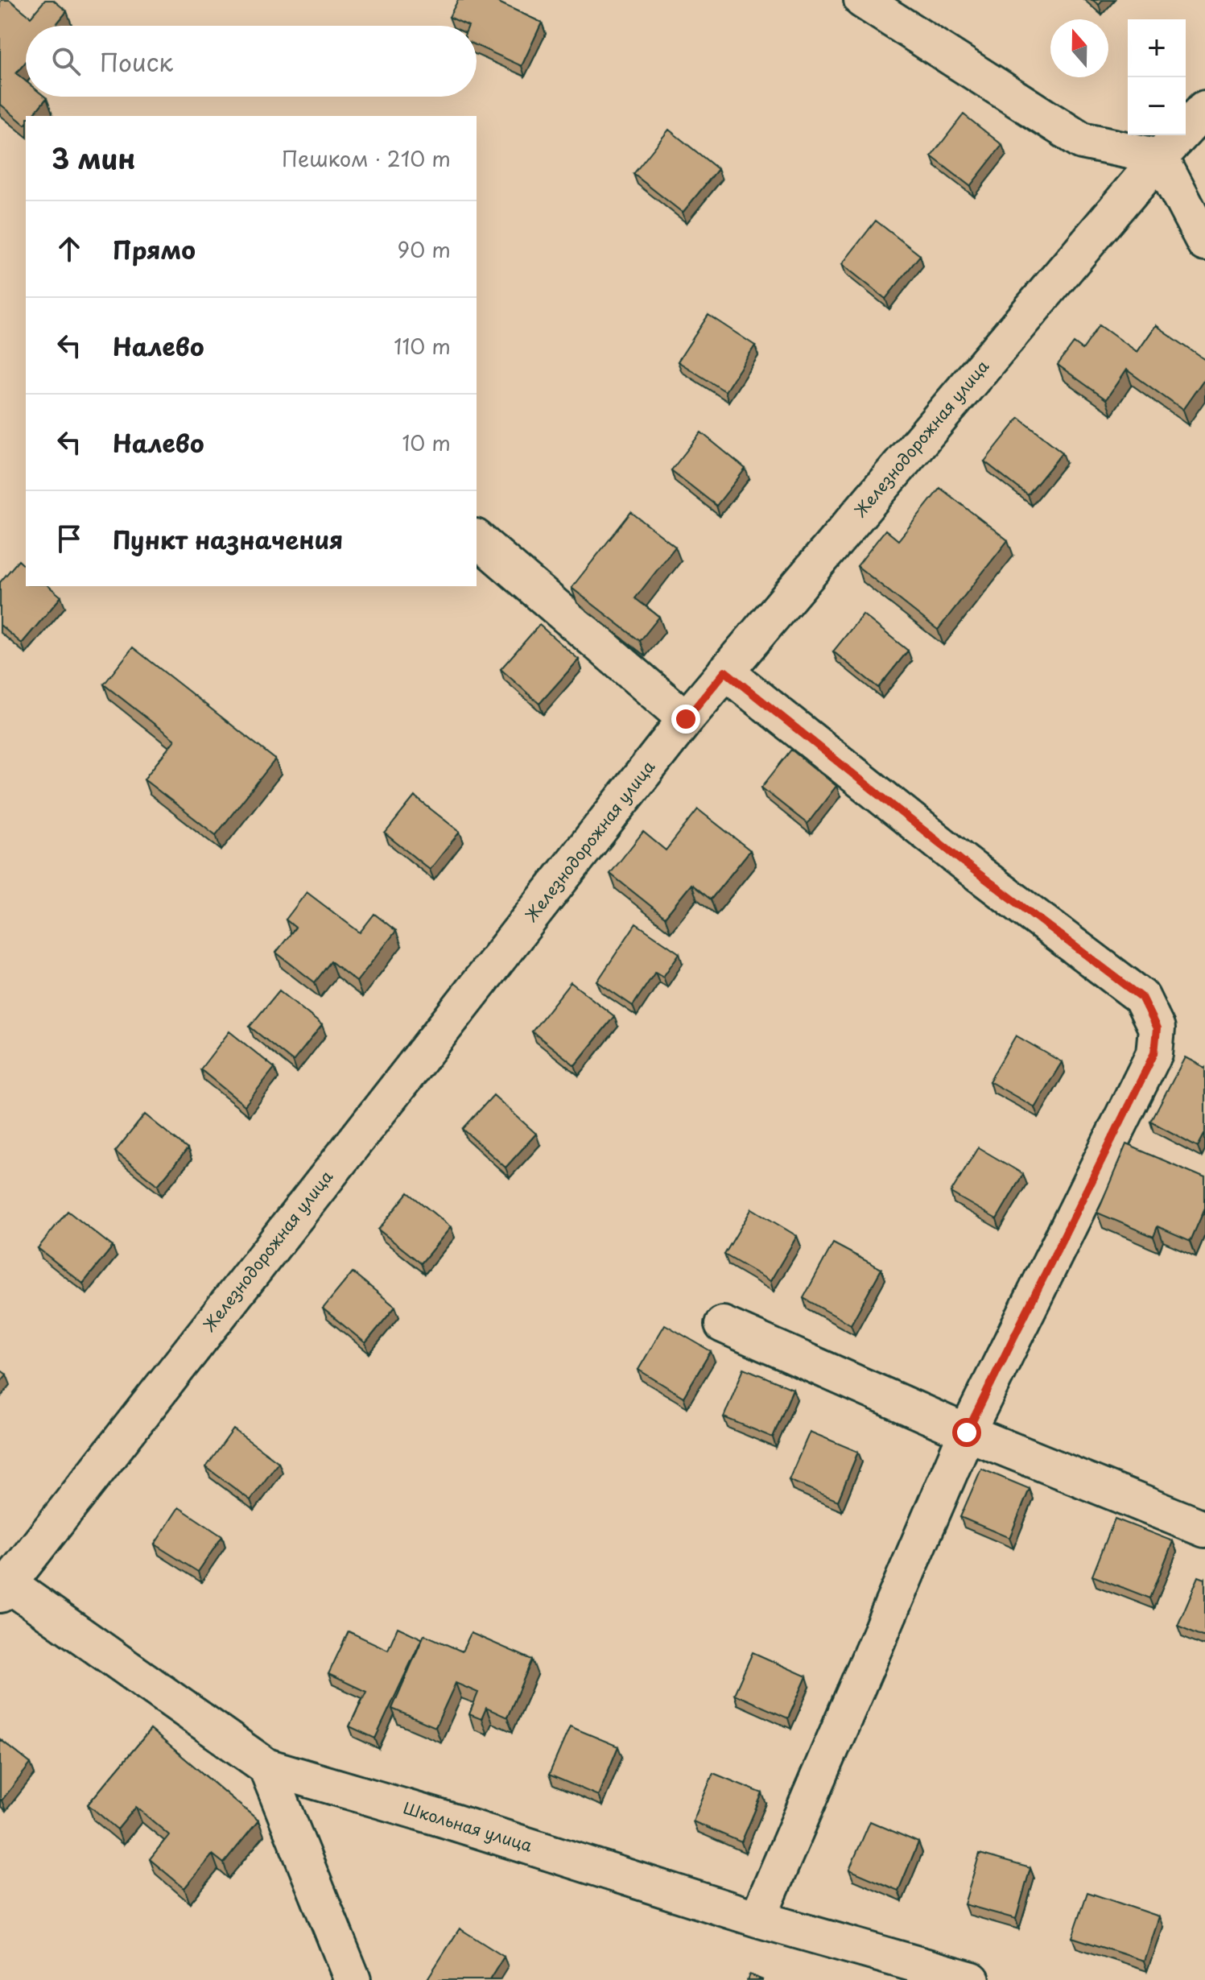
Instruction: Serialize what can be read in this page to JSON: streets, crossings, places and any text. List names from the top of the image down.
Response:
{
  "streets": {
    "street": ["Железнодорожная улица", "Школьная улица"]
  },
  "crossings": [
    ["Железнодорожная улица", "Школьная улица"]
  ],
  "north": "top",
  "page": {
    "map_buttons": ["+", "−"],
    "search": "Поиск",
    "heading": ["3 мин", "Пешком · 210 m"],
    "list": [
      ["Прямо", "90 m"],
      ["Налево", "110 m"],
      ["Налево", "10 m"],
      "Пункт назначения"
    ]
  }
}
